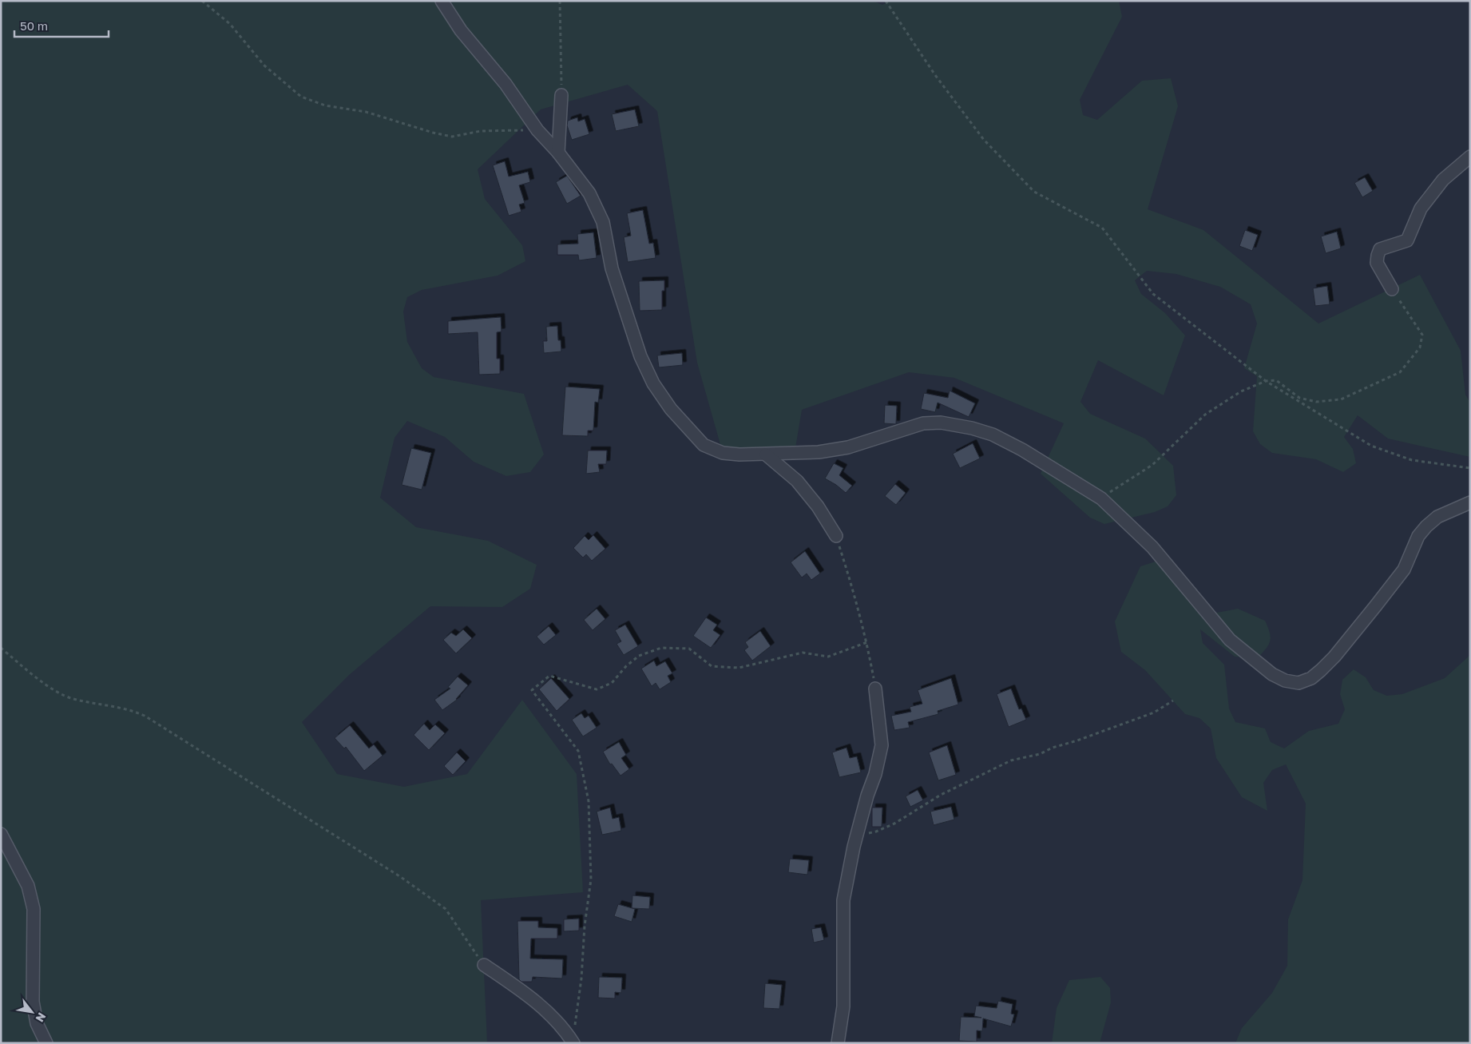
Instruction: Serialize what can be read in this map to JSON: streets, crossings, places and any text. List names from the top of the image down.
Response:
{
  "scale_bar": "50 m",
  "north": "bottom right"
}
